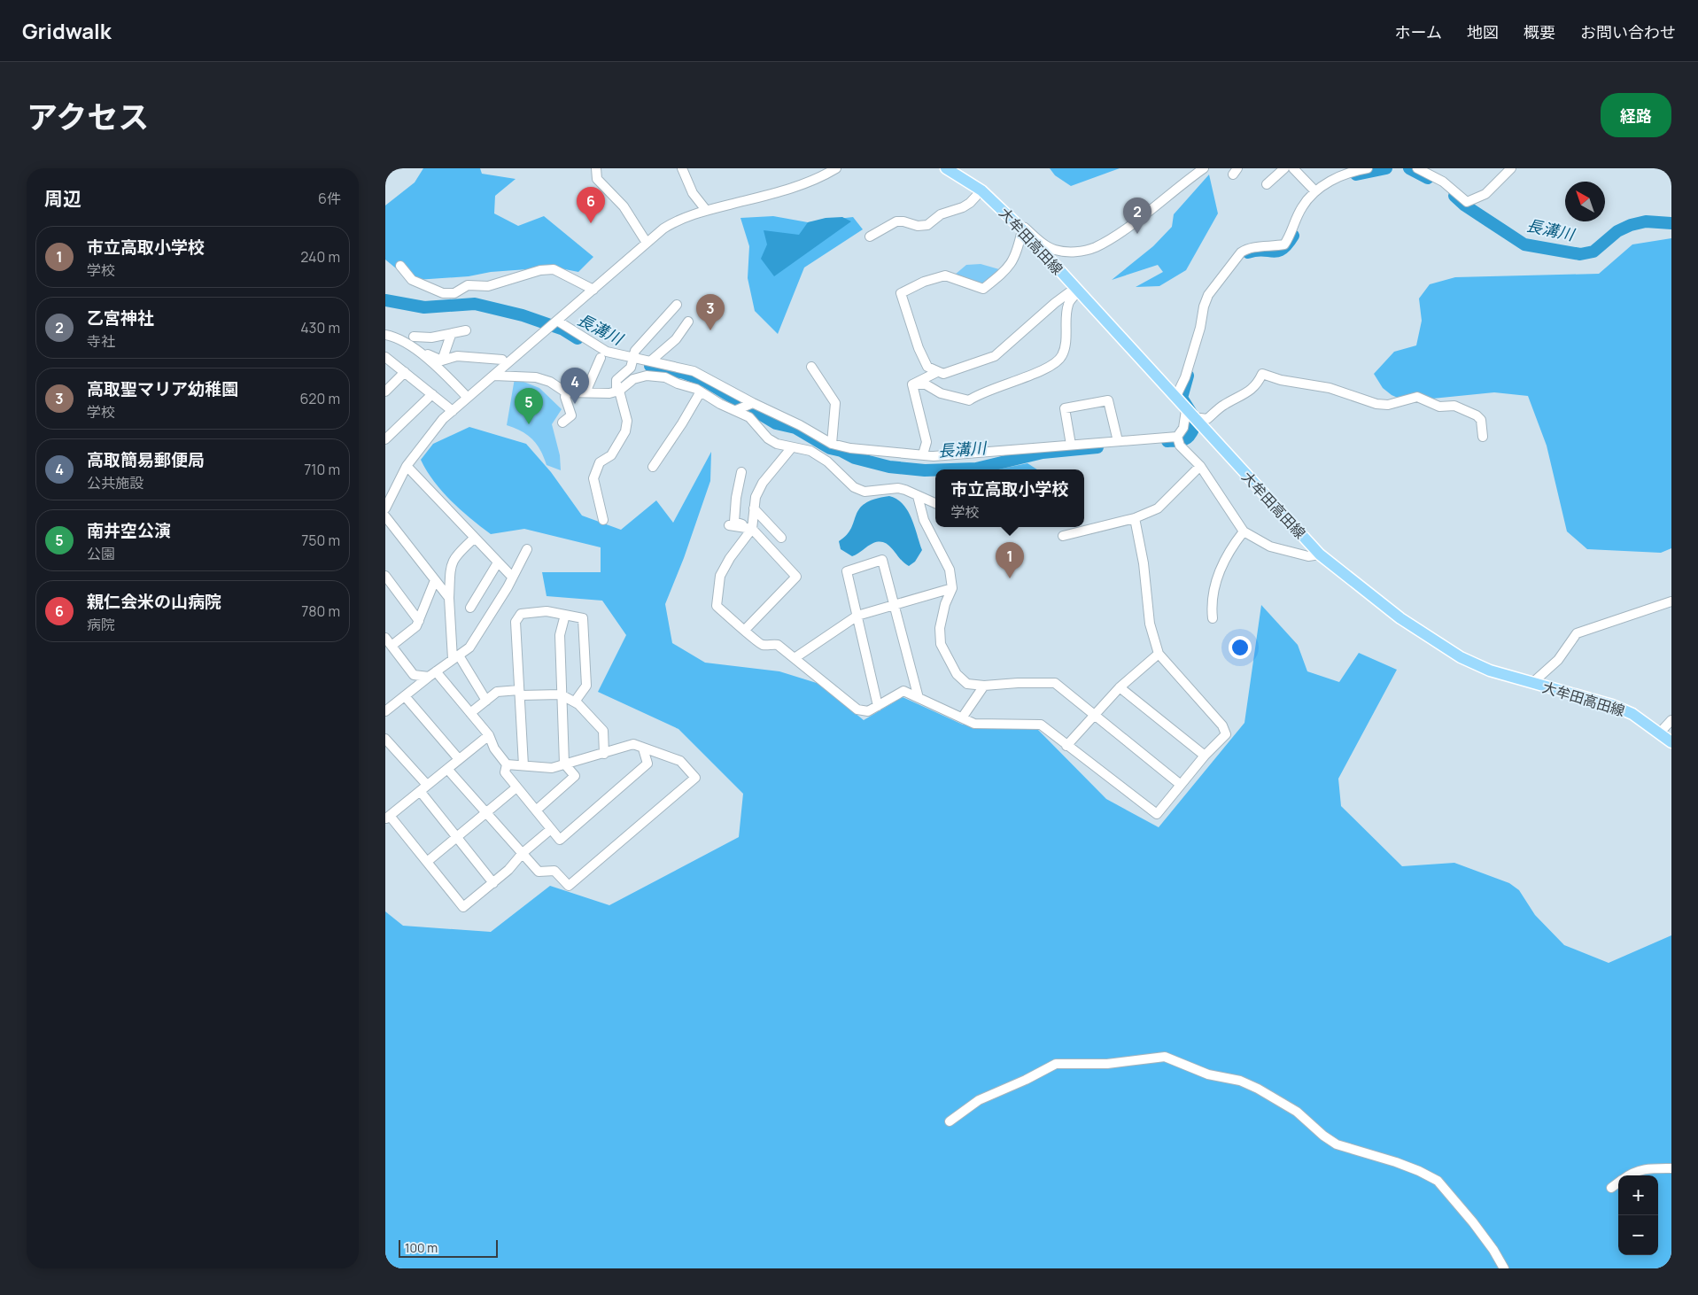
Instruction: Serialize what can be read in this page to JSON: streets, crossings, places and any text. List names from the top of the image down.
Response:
{
  "streets": {
    "main road": ["大牟田高田線"]
  },
  "water": ["長溝川"],
  "scale_bar": "100 m",
  "north": "top left",
  "page": {
    "header": "Gridwalk",
    "nav": [
      "ホーム",
      "地図",
      "概要",
      "お問い合わせ"
    ],
    "title": "アクセス",
    "buttons": "経路",
    "heading": ["周辺", "6件"],
    "pins": [
      "6",
      "2",
      "3",
      "4",
      "5",
      "1"
    ],
    "list": [
      {
        "mark": "1",
        "name": "市立高取小学校",
        "note": "学校",
        "value": "240 m"
      },
      {
        "mark": "2",
        "name": "乙宮神社",
        "note": "寺社",
        "value": "430 m"
      },
      {
        "mark": "3",
        "name": "高取聖マリア幼稚園",
        "note": "学校",
        "value": "620 m"
      },
      {
        "mark": "4",
        "name": "高取簡易郵便局",
        "note": "公共施設",
        "value": "710 m"
      },
      {
        "mark": "5",
        "name": "南井空公演",
        "note": "公園",
        "value": "750 m"
      },
      {
        "mark": "6",
        "name": "親仁会米の山病院",
        "note": "病院",
        "value": "780 m"
      }
    ],
    "popup": ["市立高取小学校", "学校"],
    "map_buttons": ["+", "−"],
    "scale": "100 m"
  }
}
